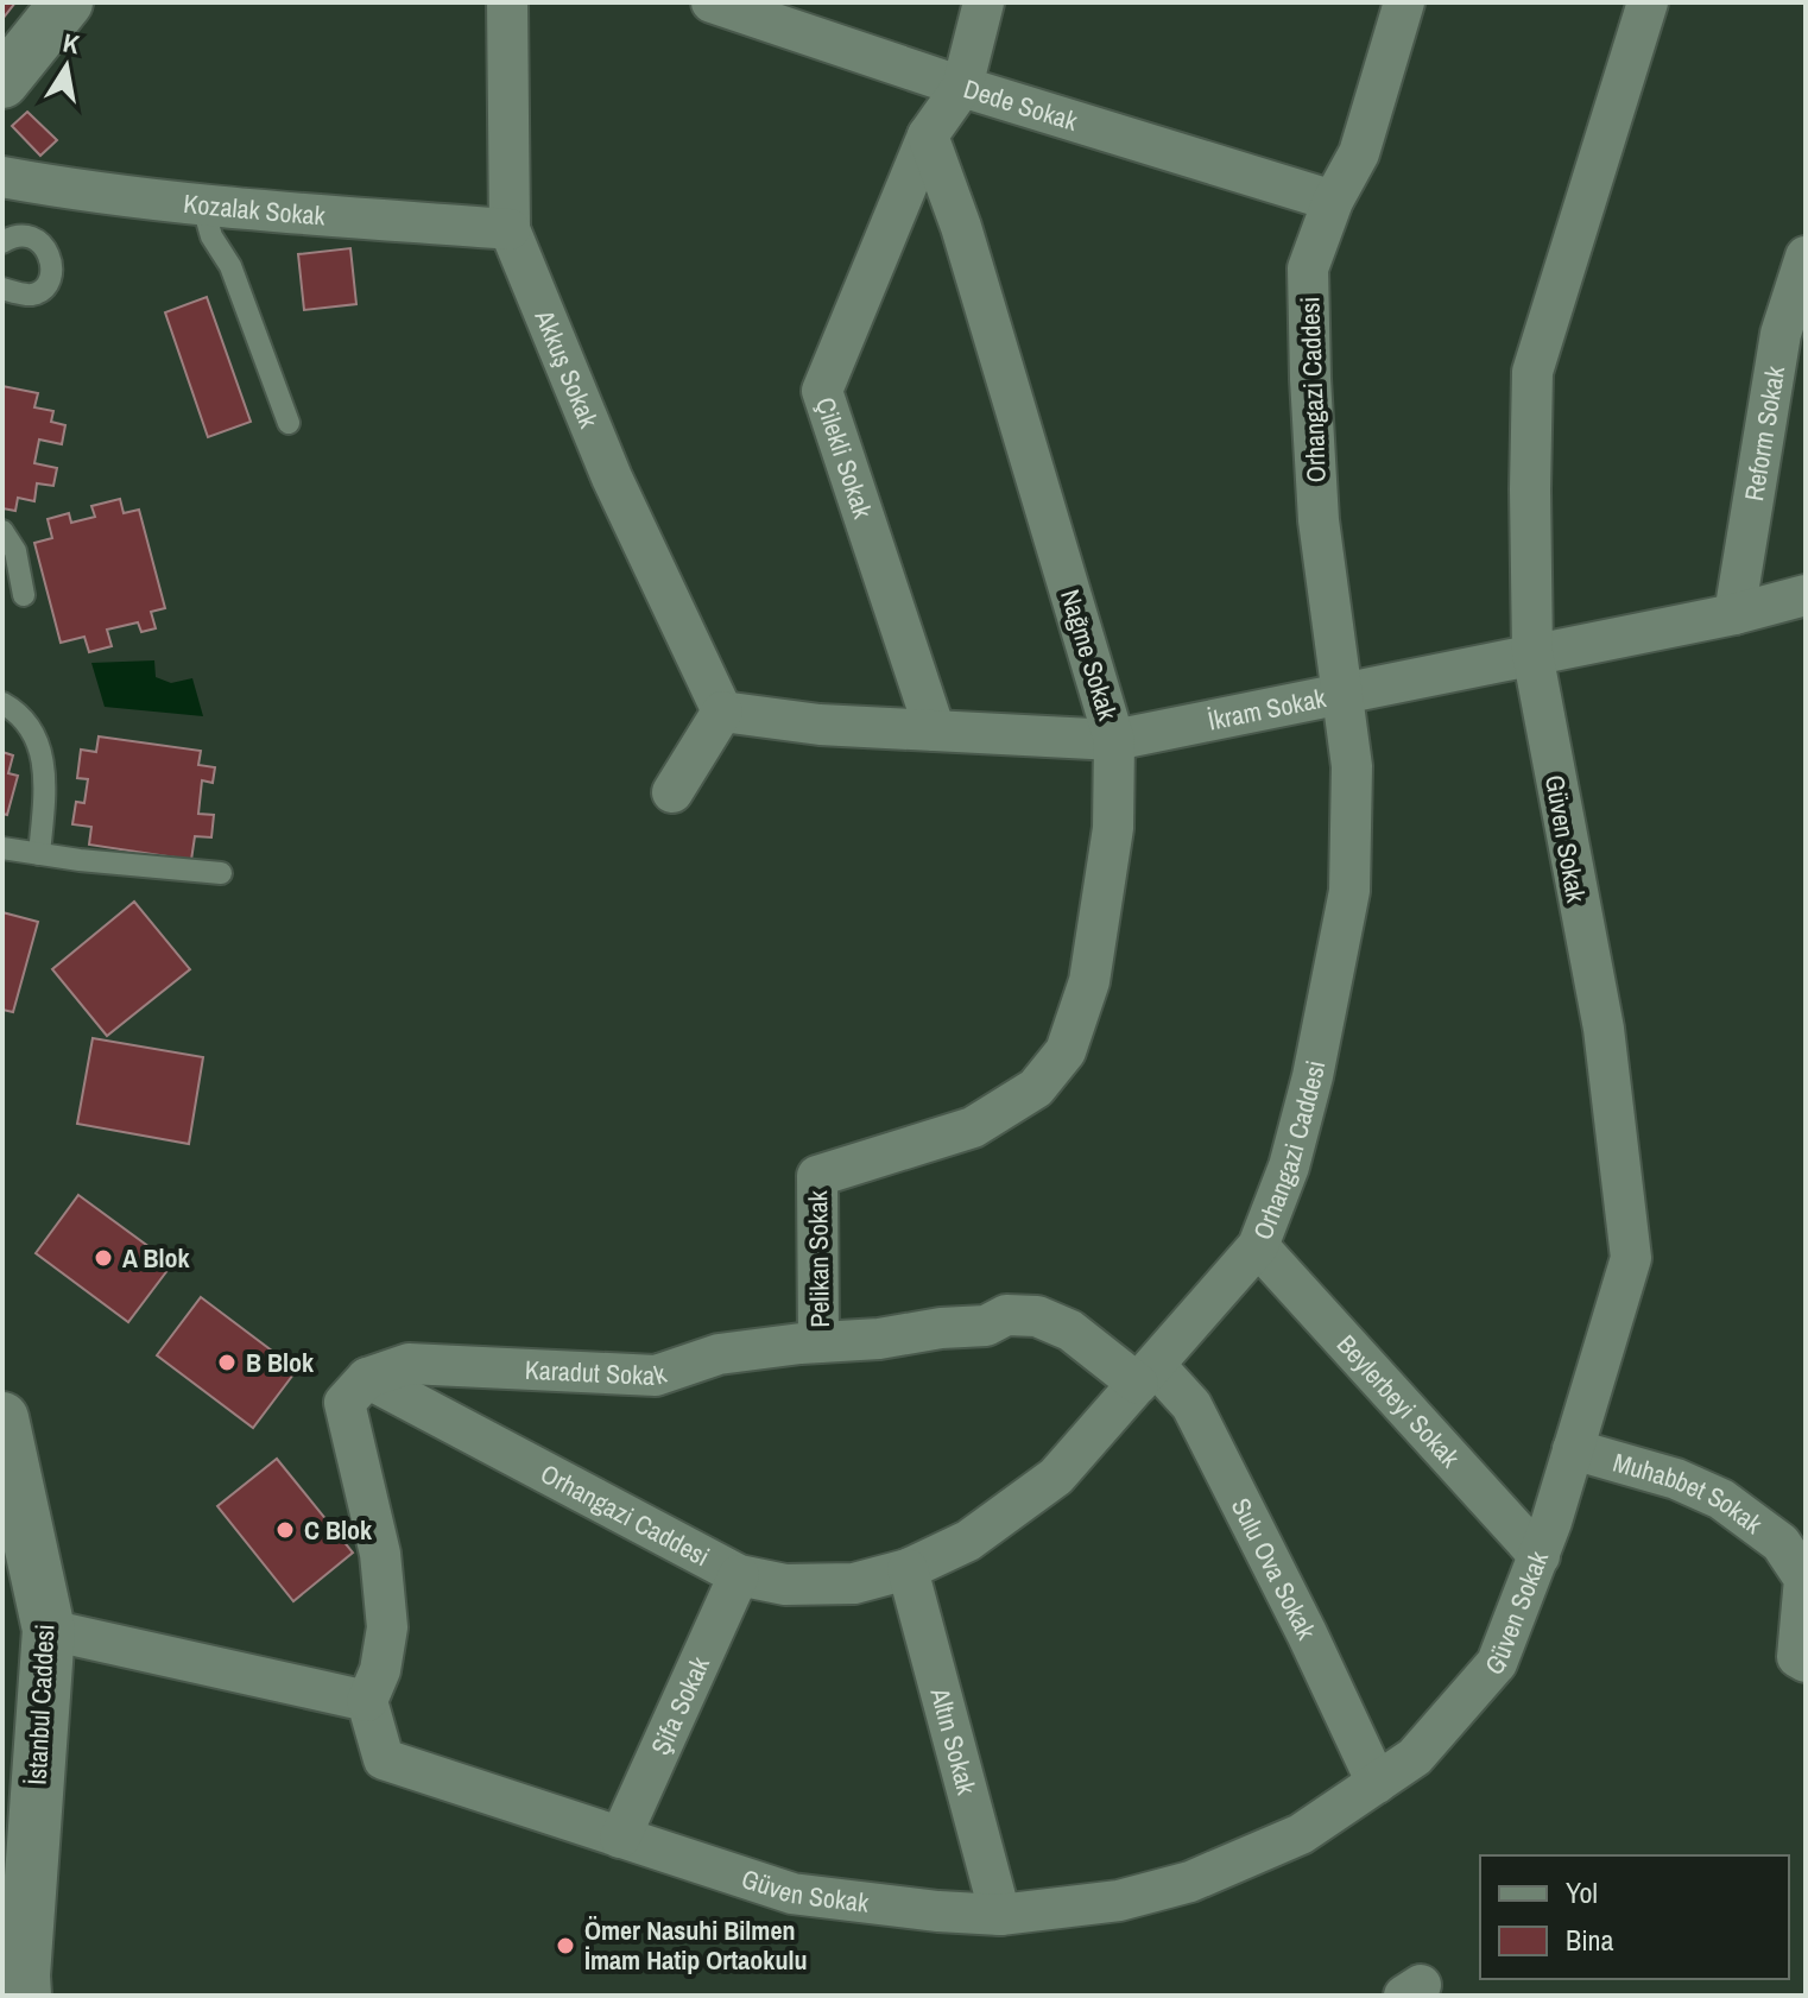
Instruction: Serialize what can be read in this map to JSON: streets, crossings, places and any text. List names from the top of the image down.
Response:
{
  "streets": {
    "street": [
      "Dede Sokak",
      "Kozalak Sokak",
      "Akkuş Sokak",
      "Orhangazi Caddesi",
      "Reform Sokak",
      "Çilekli Sokak",
      "Nağme Sokak",
      "İkram Sokak",
      "Güven Sokak",
      "Pelikan Sokak",
      "Karadut Sokak",
      "Beylerbeyi Sokak",
      "Muhabbet Sokak",
      "Sulu Ova Sokak",
      "İstanbul Caddesi",
      "Şifa Sokak",
      "Altın Sokak"
    ]
  },
  "crossings": [
    ["Dede Sokak", "Orhangazi Caddesi"],
    ["Kozalak Sokak", "Akkuş Sokak"],
    ["Akkuş Sokak", "İkram Sokak"],
    ["Orhangazi Caddesi", "İkram Sokak"],
    ["Orhangazi Caddesi", "Karadut Sokak"],
    ["Orhangazi Caddesi", "Beylerbeyi Sokak"],
    ["Orhangazi Caddesi", "Sulu Ova Sokak"],
    ["Orhangazi Caddesi", "Şifa Sokak"],
    ["Orhangazi Caddesi", "Altın Sokak"],
    ["Reform Sokak", "İkram Sokak"],
    ["Çilekli Sokak", "Nağme Sokak"],
    ["Çilekli Sokak", "İkram Sokak"],
    ["Nağme Sokak", "İkram Sokak"],
    ["Nağme Sokak", "Pelikan Sokak"],
    ["İkram Sokak", "Güven Sokak"],
    ["Güven Sokak", "Beylerbeyi Sokak"],
    ["Güven Sokak", "Muhabbet Sokak"],
    ["Güven Sokak", "Sulu Ova Sokak"],
    ["Güven Sokak", "Şifa Sokak"],
    ["Güven Sokak", "Altın Sokak"],
    ["Pelikan Sokak", "Karadut Sokak"],
    ["Karadut Sokak", "Sulu Ova Sokak"]
  ],
  "places": [
    "A Blok",
    "B Blok",
    "C Blok",
    "Ömer Nasuhi Bilmen İmam Hatip Ortaokulu"
  ],
  "legend": ["Yol", "Bina"],
  "north": "top"
}
